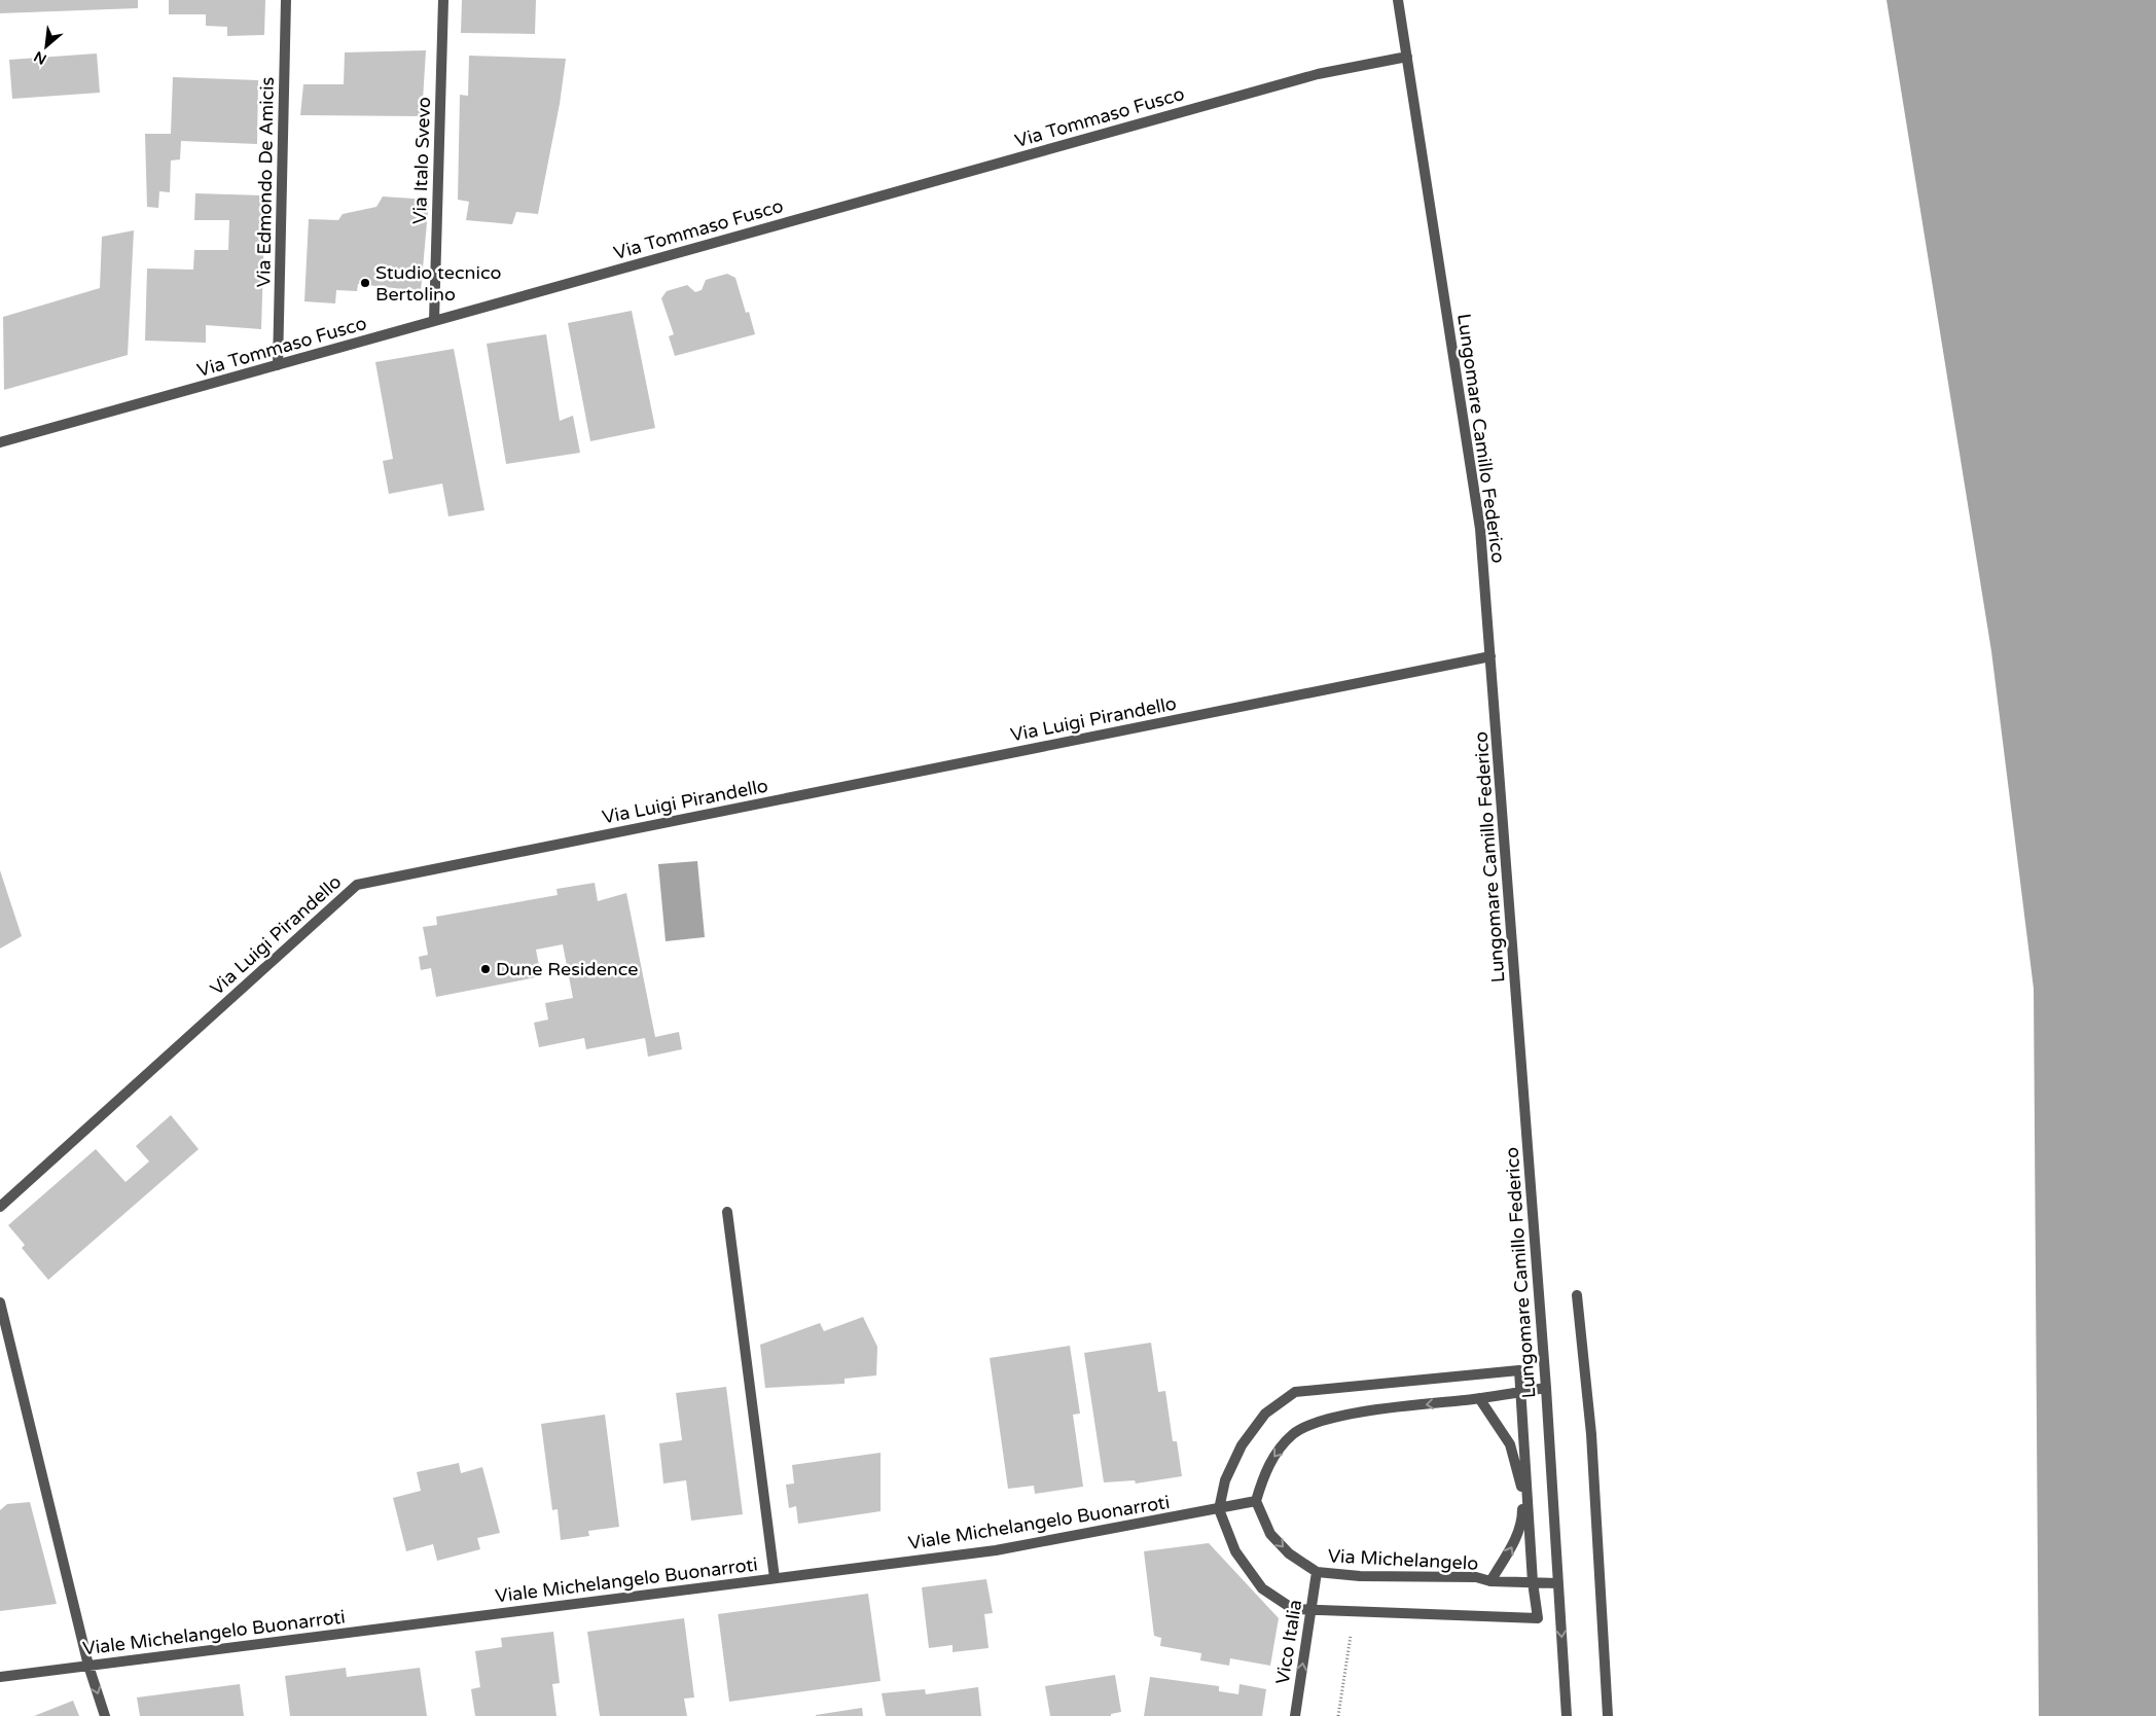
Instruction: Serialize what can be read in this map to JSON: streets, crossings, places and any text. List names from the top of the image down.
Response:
{
  "streets": {
    "street": [
      "Via Tommaso Fusco",
      "Via Italo Svevo",
      "Via Edmondo De Amicis",
      "Lungomare Camillo Federico",
      "Via Luigi Pirandello",
      "Viale Michelangelo Buonarroti",
      "Via Michelangelo",
      "Vico Italia"
    ]
  },
  "crossings": [
    ["Via Tommaso Fusco", "Via Italo Svevo"],
    ["Via Tommaso Fusco", "Via Edmondo De Amicis"],
    ["Via Tommaso Fusco", "Lungomare Camillo Federico"],
    ["Lungomare Camillo Federico", "Via Luigi Pirandello"],
    ["Lungomare Camillo Federico", "Via Michelangelo"],
    ["Viale Michelangelo Buonarroti", "Via Michelangelo"],
    ["Via Michelangelo", "Vico Italia"]
  ],
  "one_way": ["Vico Italia"],
  "places": ["Studio tecnico Bertolino", "Dune Residence"],
  "north": "bottom left"
}
